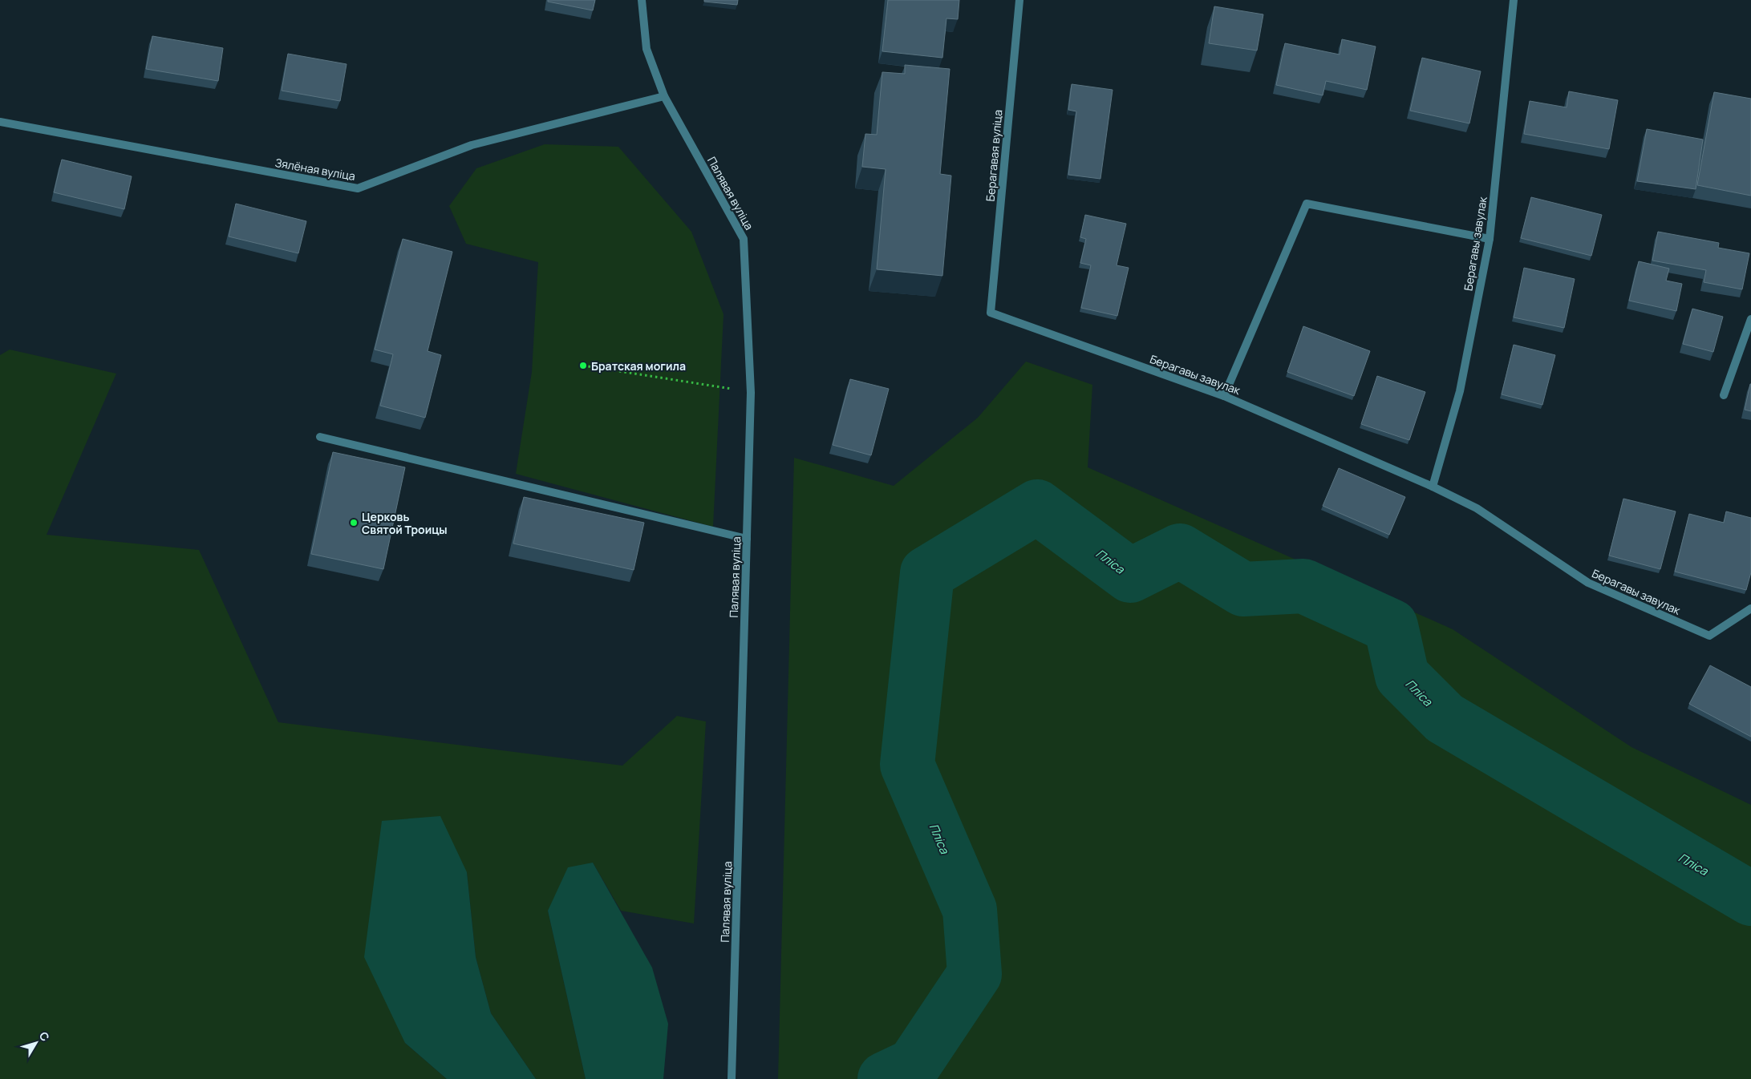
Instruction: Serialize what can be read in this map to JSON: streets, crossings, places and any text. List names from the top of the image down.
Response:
{
  "streets": {
    "street": [
      "Берагавая вуліца",
      "Зялёная вуліца",
      "Палявая вуліца",
      "Берагавы завулак"
    ]
  },
  "crossings": [
    ["Берагавая вуліца", "Берагавы завулак"],
    ["Зялёная вуліца", "Палявая вуліца"]
  ],
  "water": ["Пліса"],
  "places": ["Братская могила", "Церковь Святой Троицы"],
  "north": "top right"
}
